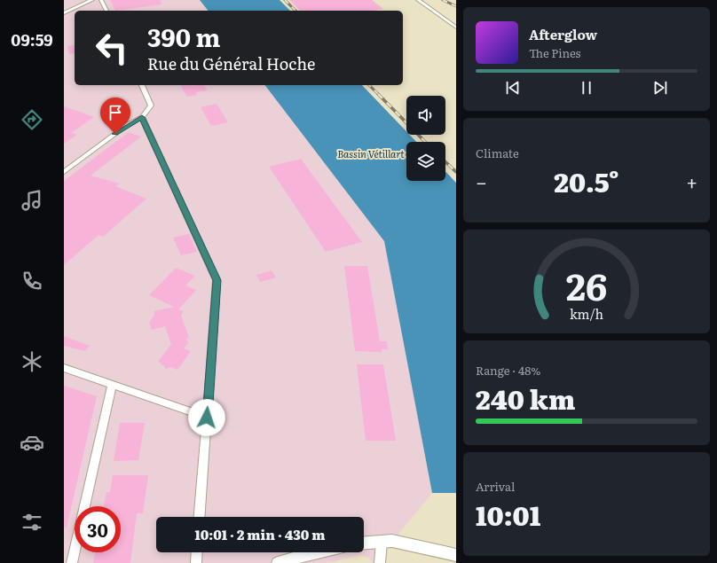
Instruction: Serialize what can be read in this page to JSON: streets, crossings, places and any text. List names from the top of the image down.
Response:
{
  "water": ["Bassin Vétillart"],
  "page": {
    "tabs": "09:59",
    "turn": ["390 m", "Rue du Général Hoche"],
    "song": ["Afterglow", "The Pines"],
    "tile": [
      "Climate",
      ["Range · 48%", "240 km"],
      ["Arrival", "10:01"]
    ],
    "heat": ["−", "20.5°", "+"],
    "limit": "30",
    "trip": "10:01 · 2 min · 430 m",
    "gauge": ["26", "km/h"]
  }
}
